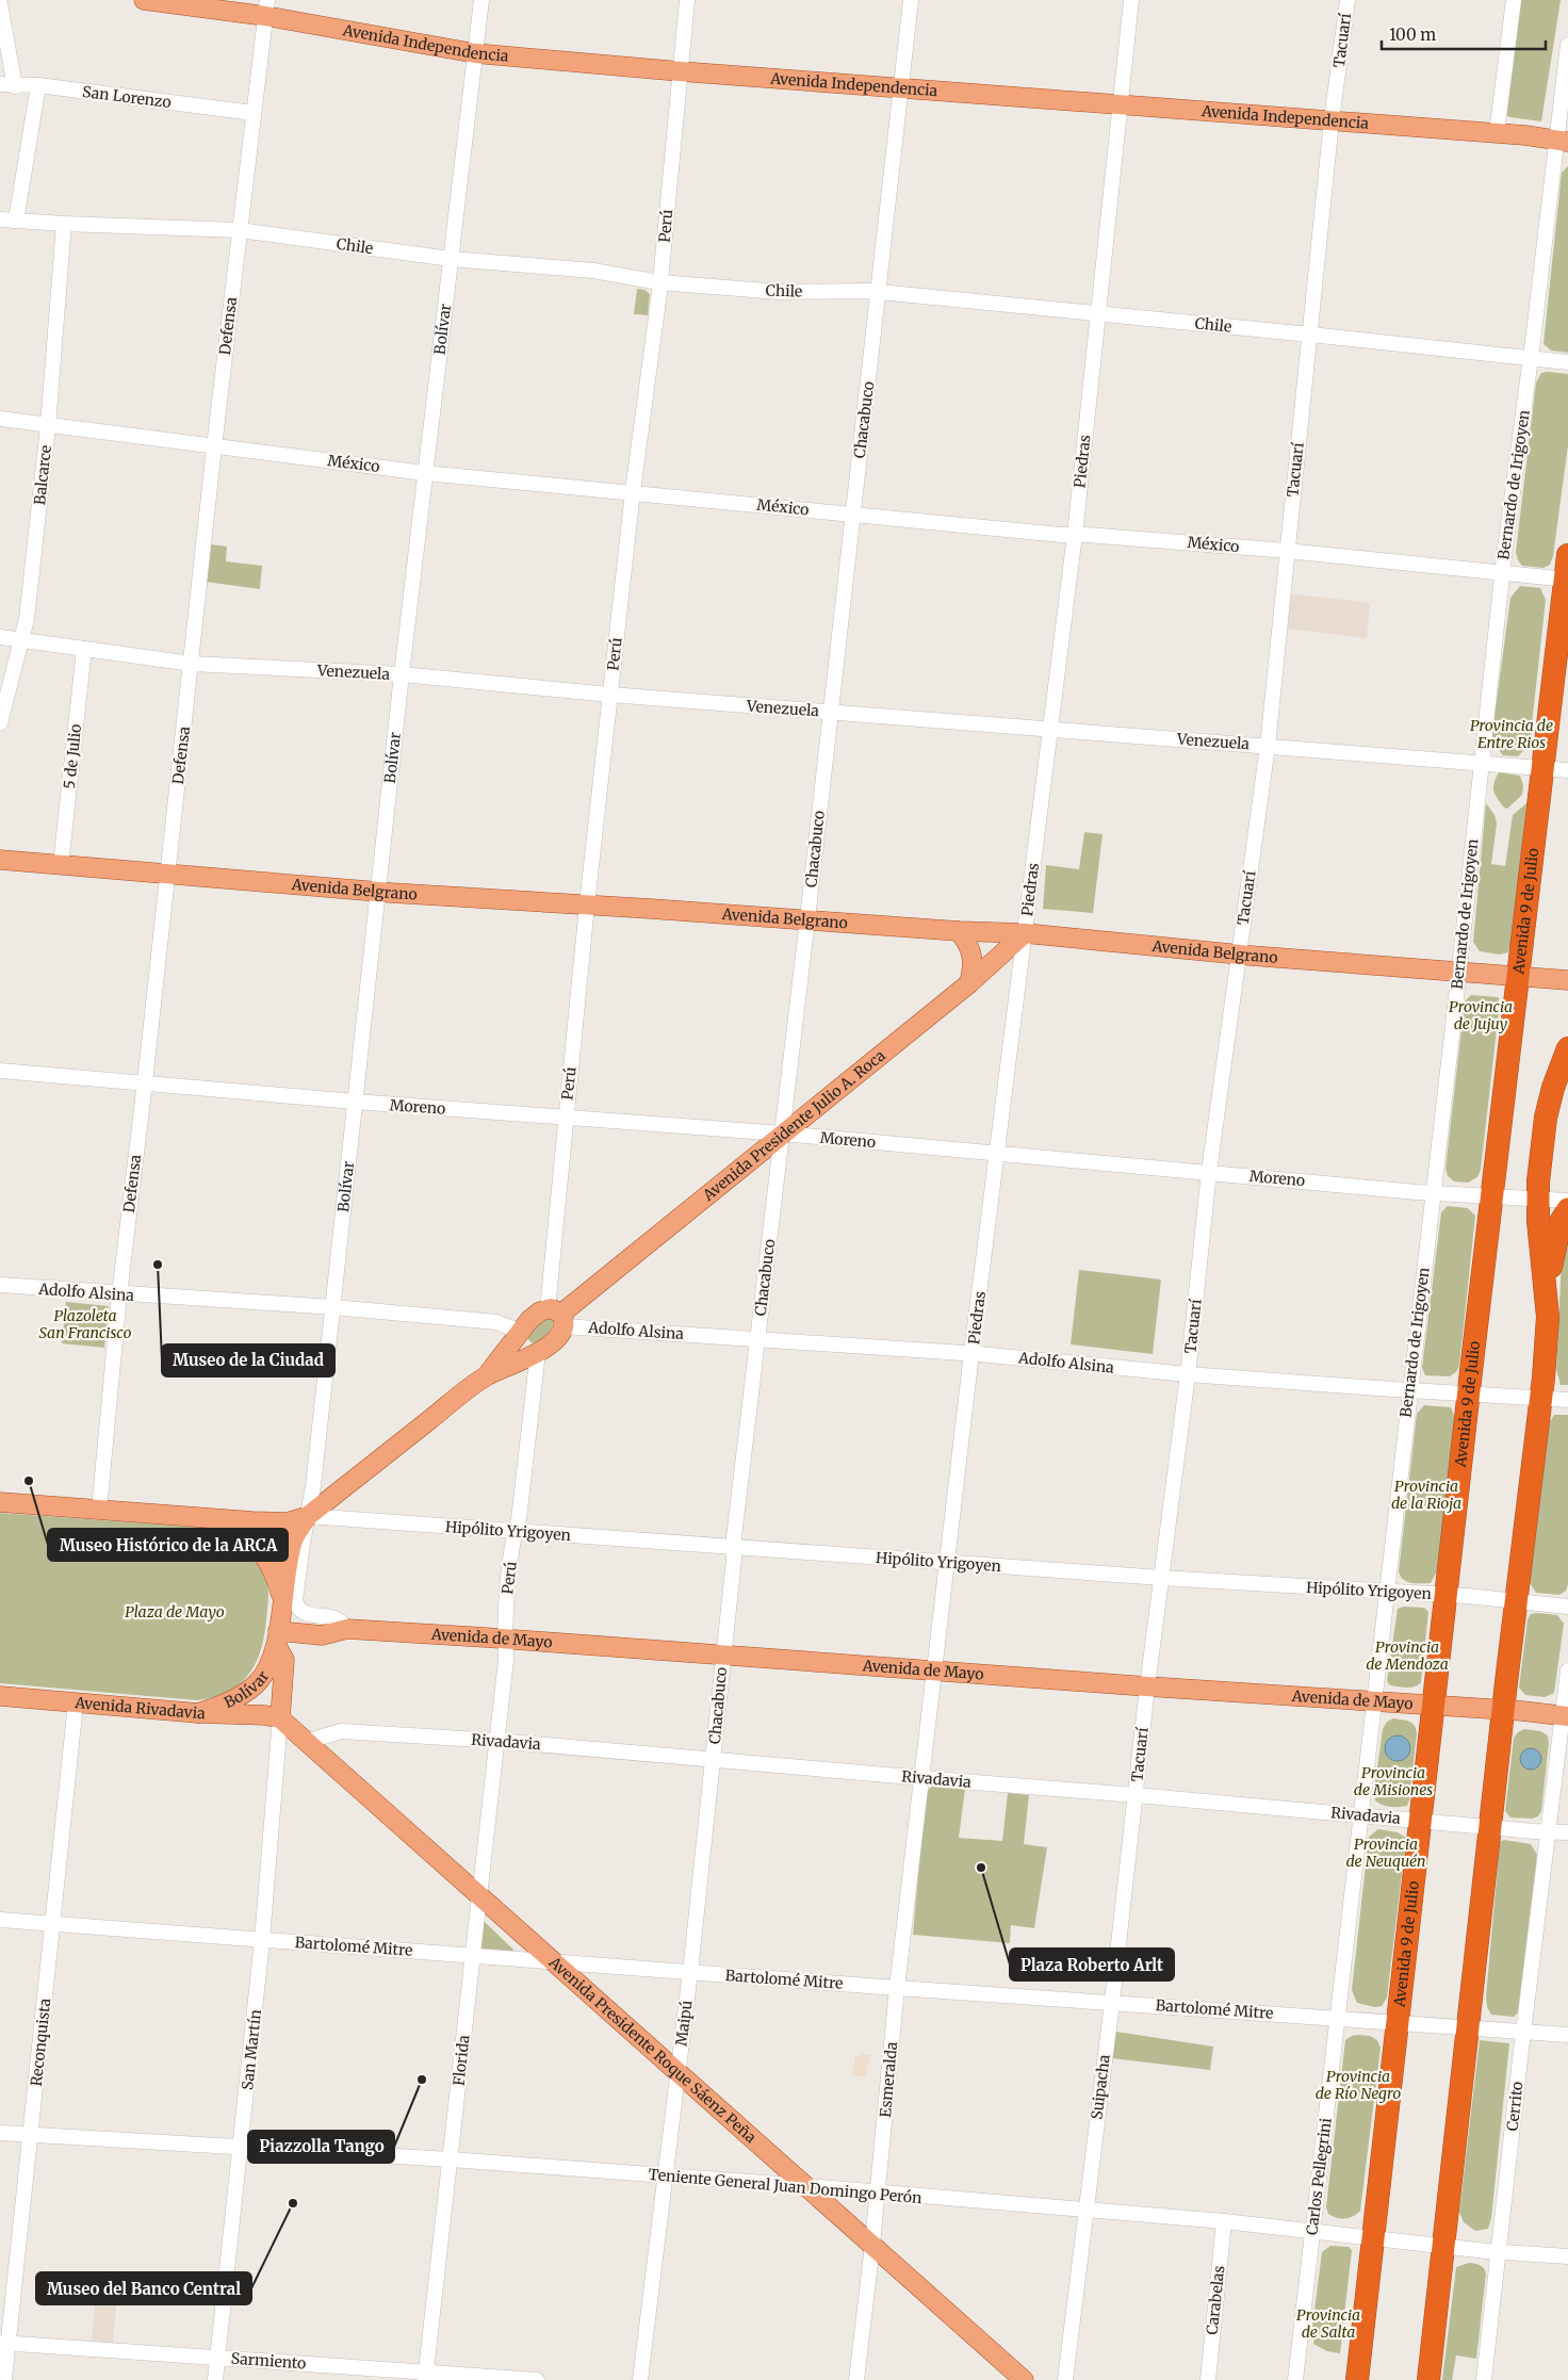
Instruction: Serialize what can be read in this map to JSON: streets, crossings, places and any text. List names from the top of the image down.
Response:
{
  "streets": {
    "highway": ["Avenida 9 de Julio"],
    "main road": [
      "Avenida Independencia",
      "Bolívar",
      "Avenida Belgrano",
      "Avenida Presidente Julio A. Roca",
      "Avenida de Mayo",
      "Avenida Rivadavia",
      "Avenida Presidente Roque Sáenz Peña"
    ],
    "street": [
      "Tacuarí",
      "San Lorenzo",
      "Perú",
      "Chile",
      "Defensa",
      "Chacabuco",
      "Piedras",
      "México",
      "Balcarce",
      "Bernardo de Irigoyen",
      "Venezuela",
      "5 de Julio",
      "Moreno",
      "Adolfo Alsina",
      "Hipólito Yrigoyen",
      "Rivadavia",
      "Bartolomé Mitre",
      "Maipú",
      "Reconquista",
      "San Martín",
      "Florida",
      "Esmeralda",
      "Suipacha",
      "Cerrito",
      "Carlos Pellegrini",
      "Teniente General Juan Domingo Perón",
      "Carabelas",
      "Sarmiento"
    ]
  },
  "crossings": [
    ["Tacuarí", "Avenida Independencia"],
    ["Tacuarí", "Chile"],
    ["Tacuarí", "México"],
    ["Tacuarí", "Venezuela"],
    ["Tacuarí", "Avenida Belgrano"],
    ["Tacuarí", "Moreno"],
    ["Tacuarí", "Adolfo Alsina"],
    ["Tacuarí", "Hipólito Yrigoyen"],
    ["Tacuarí", "Avenida de Mayo"],
    ["Tacuarí", "Rivadavia"],
    ["Tacuarí", "Suipacha"],
    ["Avenida Independencia", "Perú"],
    ["Avenida Independencia", "Defensa"],
    ["Avenida Independencia", "Bolívar"],
    ["Avenida Independencia", "Chacabuco"],
    ["Avenida Independencia", "Piedras"],
    ["Avenida Independencia", "Bernardo de Irigoyen"],
    ["San Lorenzo", "Defensa"],
    ["Perú", "Chile"],
    ["Perú", "México"],
    ["Perú", "Venezuela"],
    ["Perú", "Avenida Belgrano"],
    ["Perú", "Moreno"],
    ["Perú", "Avenida Presidente Julio A. Roca"],
    ["Perú", "Adolfo Alsina"],
    ["Perú", "Hipólito Yrigoyen"],
    ["Perú", "Avenida de Mayo"],
    ["Perú", "Rivadavia"],
    ["Perú", "Florida"],
    ["Chile", "Defensa"],
    ["Chile", "Bolívar"],
    ["Chile", "Chacabuco"],
    ["Chile", "Piedras"],
    ["Chile", "Balcarce"],
    ["Chile", "Bernardo de Irigoyen"],
    ["Defensa", "México"],
    ["Defensa", "Venezuela"],
    ["Defensa", "Avenida Belgrano"],
    ["Defensa", "Moreno"],
    ["Defensa", "Adolfo Alsina"],
    ["Bolívar", "México"],
    ["Bolívar", "Venezuela"],
    ["Bolívar", "Avenida Belgrano"],
    ["Bolívar", "Moreno"],
    ["Bolívar", "Avenida Presidente Julio A. Roca"],
    ["Bolívar", "Adolfo Alsina"],
    ["Bolívar", "Hipólito Yrigoyen"],
    ["Bolívar", "Avenida de Mayo"],
    ["Bolívar", "Avenida Rivadavia"],
    ["Bolívar", "Avenida Presidente Roque Sáenz Peña"],
    ["Bolívar", "San Martín"],
    ["Chacabuco", "México"],
    ["Chacabuco", "Venezuela"],
    ["Chacabuco", "Avenida Belgrano"],
    ["Chacabuco", "Moreno"],
    ["Chacabuco", "Avenida Presidente Julio A. Roca"],
    ["Chacabuco", "Adolfo Alsina"],
    ["Chacabuco", "Hipólito Yrigoyen"],
    ["Chacabuco", "Avenida de Mayo"],
    ["Chacabuco", "Rivadavia"],
    ["Chacabuco", "Maipú"],
    ["Piedras", "México"],
    ["Piedras", "Venezuela"],
    ["Piedras", "Avenida Belgrano"],
    ["Piedras", "Moreno"],
    ["Piedras", "Avenida Presidente Julio A. Roca"],
    ["Piedras", "Adolfo Alsina"],
    ["Piedras", "Hipólito Yrigoyen"],
    ["Piedras", "Avenida de Mayo"],
    ["Piedras", "Rivadavia"],
    ["Piedras", "Esmeralda"],
    ["México", "Balcarce"],
    ["México", "Bernardo de Irigoyen"],
    ["México", "Avenida 9 de Julio"],
    ["Balcarce", "Venezuela"],
    ["Bernardo de Irigoyen", "Venezuela"],
    ["Bernardo de Irigoyen", "Avenida Belgrano"],
    ["Bernardo de Irigoyen", "Moreno"],
    ["Bernardo de Irigoyen", "Adolfo Alsina"],
    ["Bernardo de Irigoyen", "Hipólito Yrigoyen"],
    ["Bernardo de Irigoyen", "Avenida de Mayo"],
    ["Bernardo de Irigoyen", "Rivadavia"],
    ["Bernardo de Irigoyen", "Carlos Pellegrini"],
    ["Venezuela", "5 de Julio"],
    ["Venezuela", "Avenida 9 de Julio"],
    ["5 de Julio", "Avenida Belgrano"],
    ["Avenida Belgrano", "Avenida 9 de Julio"],
    ["Avenida Belgrano", "Avenida Presidente Julio A. Roca"],
    ["Avenida 9 de Julio", "Moreno"],
    ["Avenida 9 de Julio", "Adolfo Alsina"],
    ["Avenida 9 de Julio", "Hipólito Yrigoyen"],
    ["Avenida 9 de Julio", "Avenida de Mayo"],
    ["Avenida 9 de Julio", "Rivadavia"],
    ["Avenida 9 de Julio", "Bartolomé Mitre"],
    ["Avenida 9 de Julio", "Teniente General Juan Domingo Perón"],
    ["Moreno", "Avenida Presidente Julio A. Roca"],
    ["Avenida Presidente Julio A. Roca", "Adolfo Alsina"],
    ["Avenida Presidente Julio A. Roca", "Hipólito Yrigoyen"],
    ["Avenida de Mayo", "Cerrito"],
    ["Avenida Rivadavia", "Reconquista"],
    ["Avenida Rivadavia", "Avenida Presidente Roque Sáenz Peña"],
    ["Avenida Rivadavia", "San Martín"],
    ["Rivadavia", "Maipú"],
    ["Rivadavia", "Avenida Presidente Roque Sáenz Peña"],
    ["Rivadavia", "Florida"],
    ["Rivadavia", "Esmeralda"],
    ["Rivadavia", "Suipacha"],
    ["Rivadavia", "Cerrito"],
    ["Rivadavia", "Carlos Pellegrini"],
    ["Bartolomé Mitre", "Maipú"],
    ["Bartolomé Mitre", "Reconquista"],
    ["Bartolomé Mitre", "Avenida Presidente Roque Sáenz Peña"],
    ["Bartolomé Mitre", "San Martín"],
    ["Bartolomé Mitre", "Florida"],
    ["Bartolomé Mitre", "Esmeralda"],
    ["Bartolomé Mitre", "Suipacha"],
    ["Bartolomé Mitre", "Cerrito"],
    ["Bartolomé Mitre", "Carlos Pellegrini"],
    ["Maipú", "Avenida Presidente Roque Sáenz Peña"],
    ["Maipú", "Teniente General Juan Domingo Perón"],
    ["Reconquista", "Teniente General Juan Domingo Perón"],
    ["Reconquista", "Sarmiento"],
    ["Avenida Presidente Roque Sáenz Peña", "San Martín"],
    ["Avenida Presidente Roque Sáenz Peña", "Florida"],
    ["Avenida Presidente Roque Sáenz Peña", "Esmeralda"],
    ["Avenida Presidente Roque Sáenz Peña", "Teniente General Juan Domingo Perón"],
    ["San Martín", "Teniente General Juan Domingo Perón"],
    ["San Martín", "Sarmiento"],
    ["Florida", "Teniente General Juan Domingo Perón"],
    ["Florida", "Sarmiento"],
    ["Esmeralda", "Teniente General Juan Domingo Perón"],
    ["Suipacha", "Teniente General Juan Domingo Perón"],
    ["Cerrito", "Teniente General Juan Domingo Perón"],
    ["Carlos Pellegrini", "Teniente General Juan Domingo Perón"],
    ["Teniente General Juan Domingo Perón", "Carabelas"]
  ],
  "parks": [
    "Provincia de Entre Rios",
    "Provincia de Jujuy",
    "Plazoleta San Francisco",
    "Provincia de la Rioja",
    "Plaza de Mayo",
    "Provincia de Mendoza",
    "Provincia de Misiones",
    "Provincia de Neuquén",
    "Provincia de Río Negro",
    "Provincia de Salta"
  ],
  "places": [
    "Museo de la Ciudad",
    "Museo Histórico de la ARCA",
    "Plaza Roberto Arlt",
    "Piazzolla Tango",
    "Museo del Banco Central"
  ],
  "scale_bar": "100 m"
}
